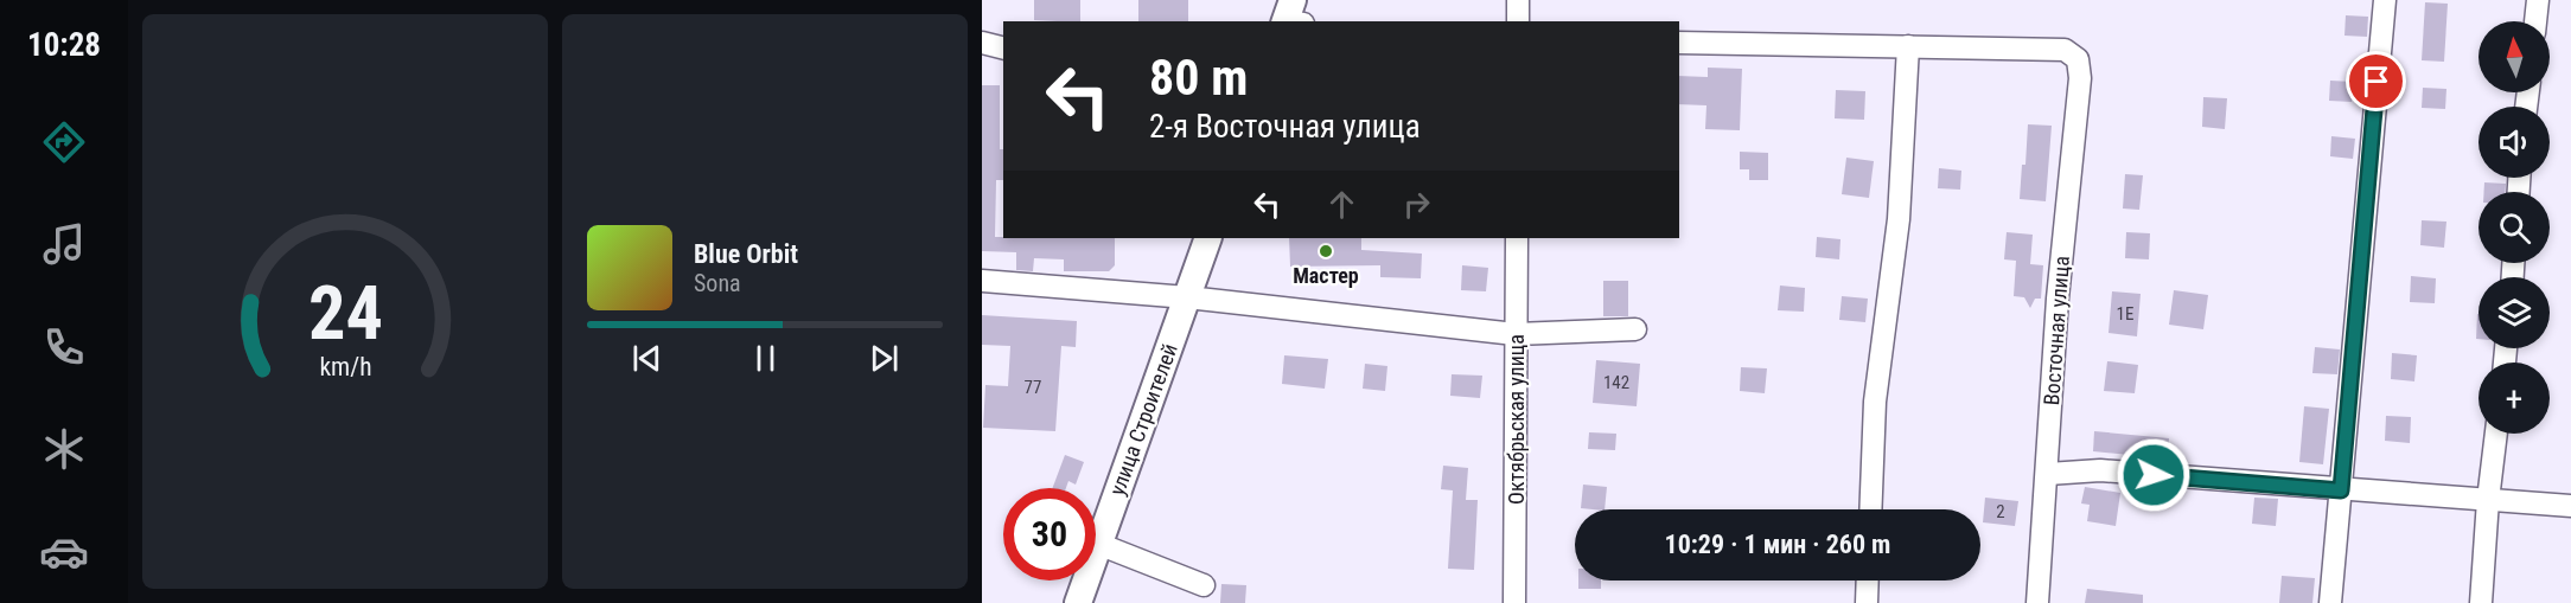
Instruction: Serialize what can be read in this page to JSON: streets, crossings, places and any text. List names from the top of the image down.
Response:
{
  "streets": {
    "main road": ["улица Строителей"],
    "street": ["Восточная улица", "Октябрьская улица"]
  },
  "places": ["Мастер"],
  "house_numbers": [
    "1Е",
    "142",
    "77",
    "2"
  ],
  "north": "top",
  "page": {
    "tabs": "10:28",
    "map_buttons": "+",
    "turn": ["80 m", "2-я Восточная улица"],
    "song": ["Blue Orbit", "Sona"],
    "limit": "30",
    "trip": "10:29 · 1 мин · 260 m",
    "gauge": ["24", "km/h"]
  }
}
